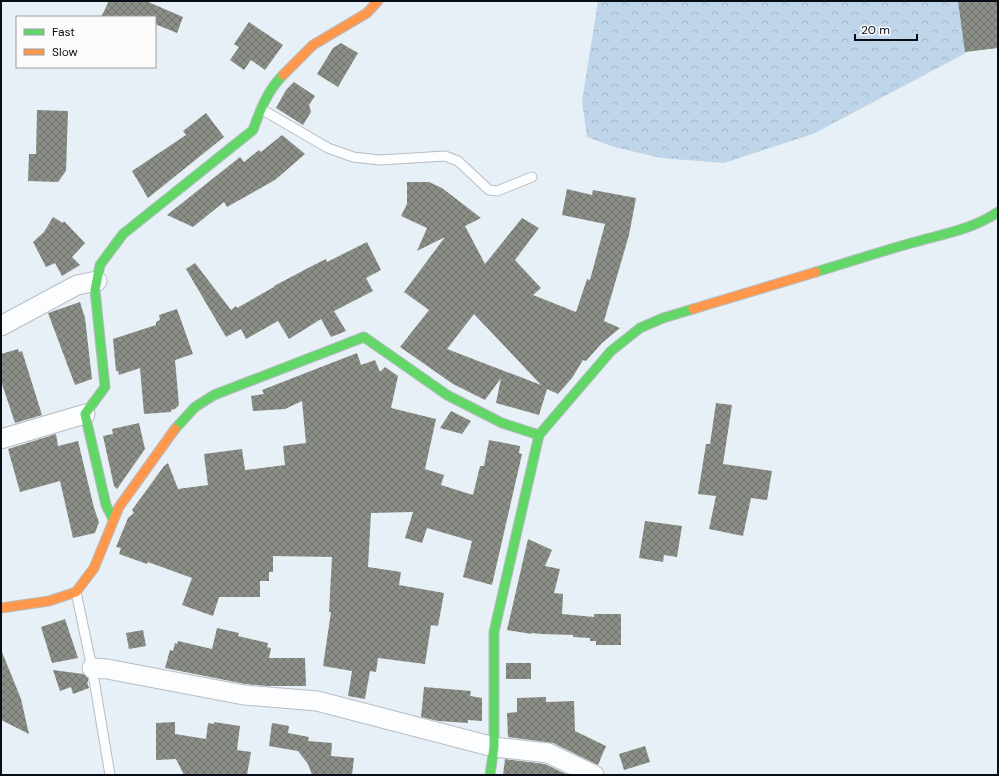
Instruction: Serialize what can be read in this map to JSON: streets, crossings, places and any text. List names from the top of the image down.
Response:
{
  "legend": ["Fast", "Slow"],
  "scale_bar": "20 m"
}
